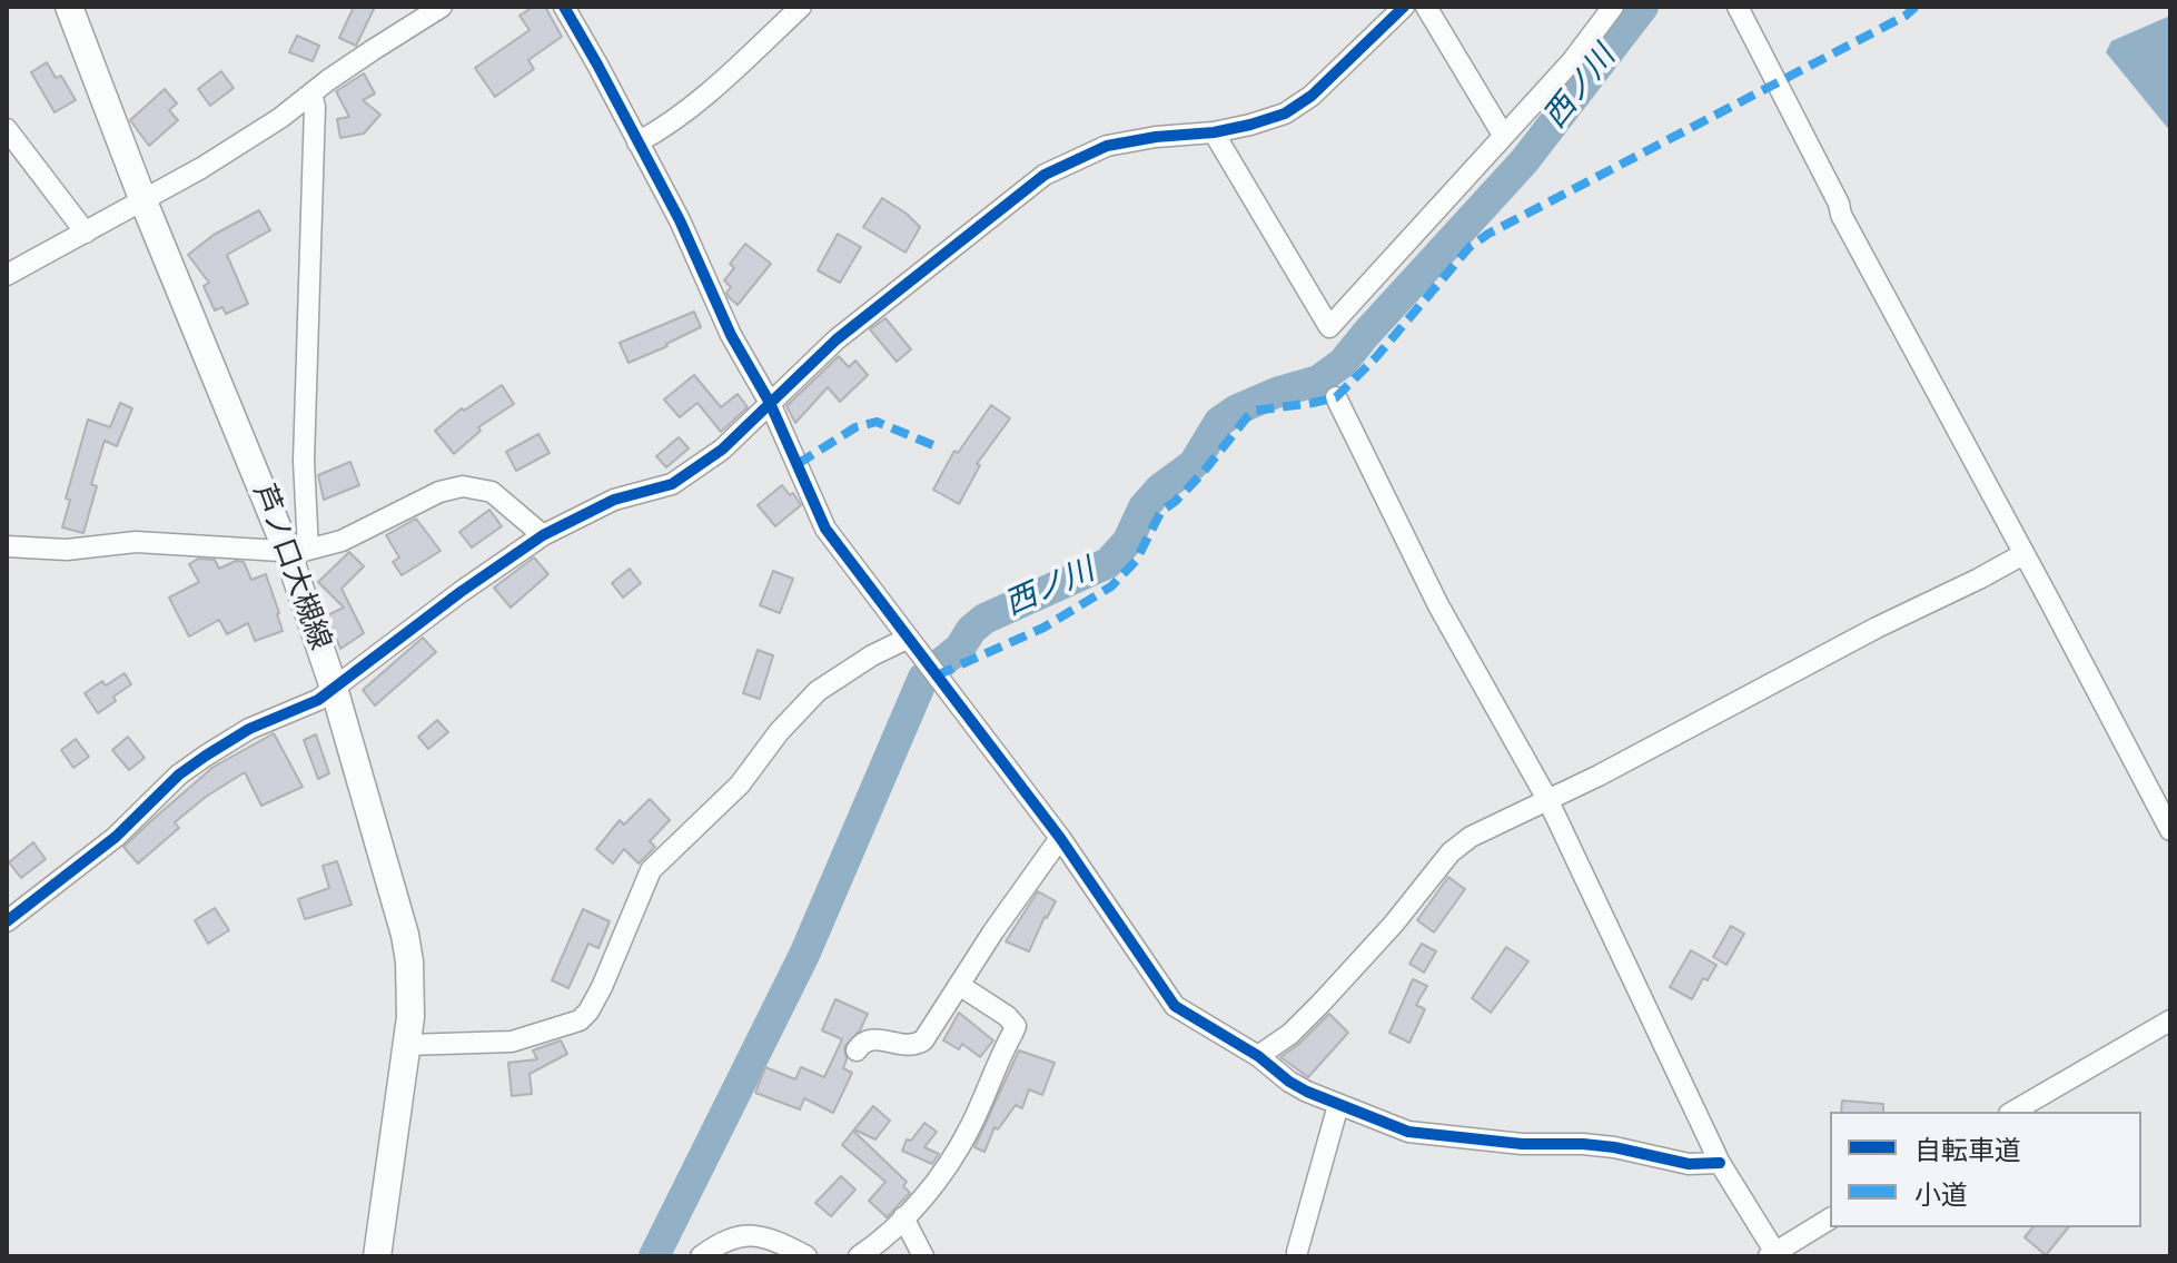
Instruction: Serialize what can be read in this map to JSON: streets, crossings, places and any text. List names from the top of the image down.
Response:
{
  "streets": {
    "main road": ["芦ノ口大槻線"]
  },
  "water": ["西ノ川"],
  "legend": ["自転車道", "小道"]
}
